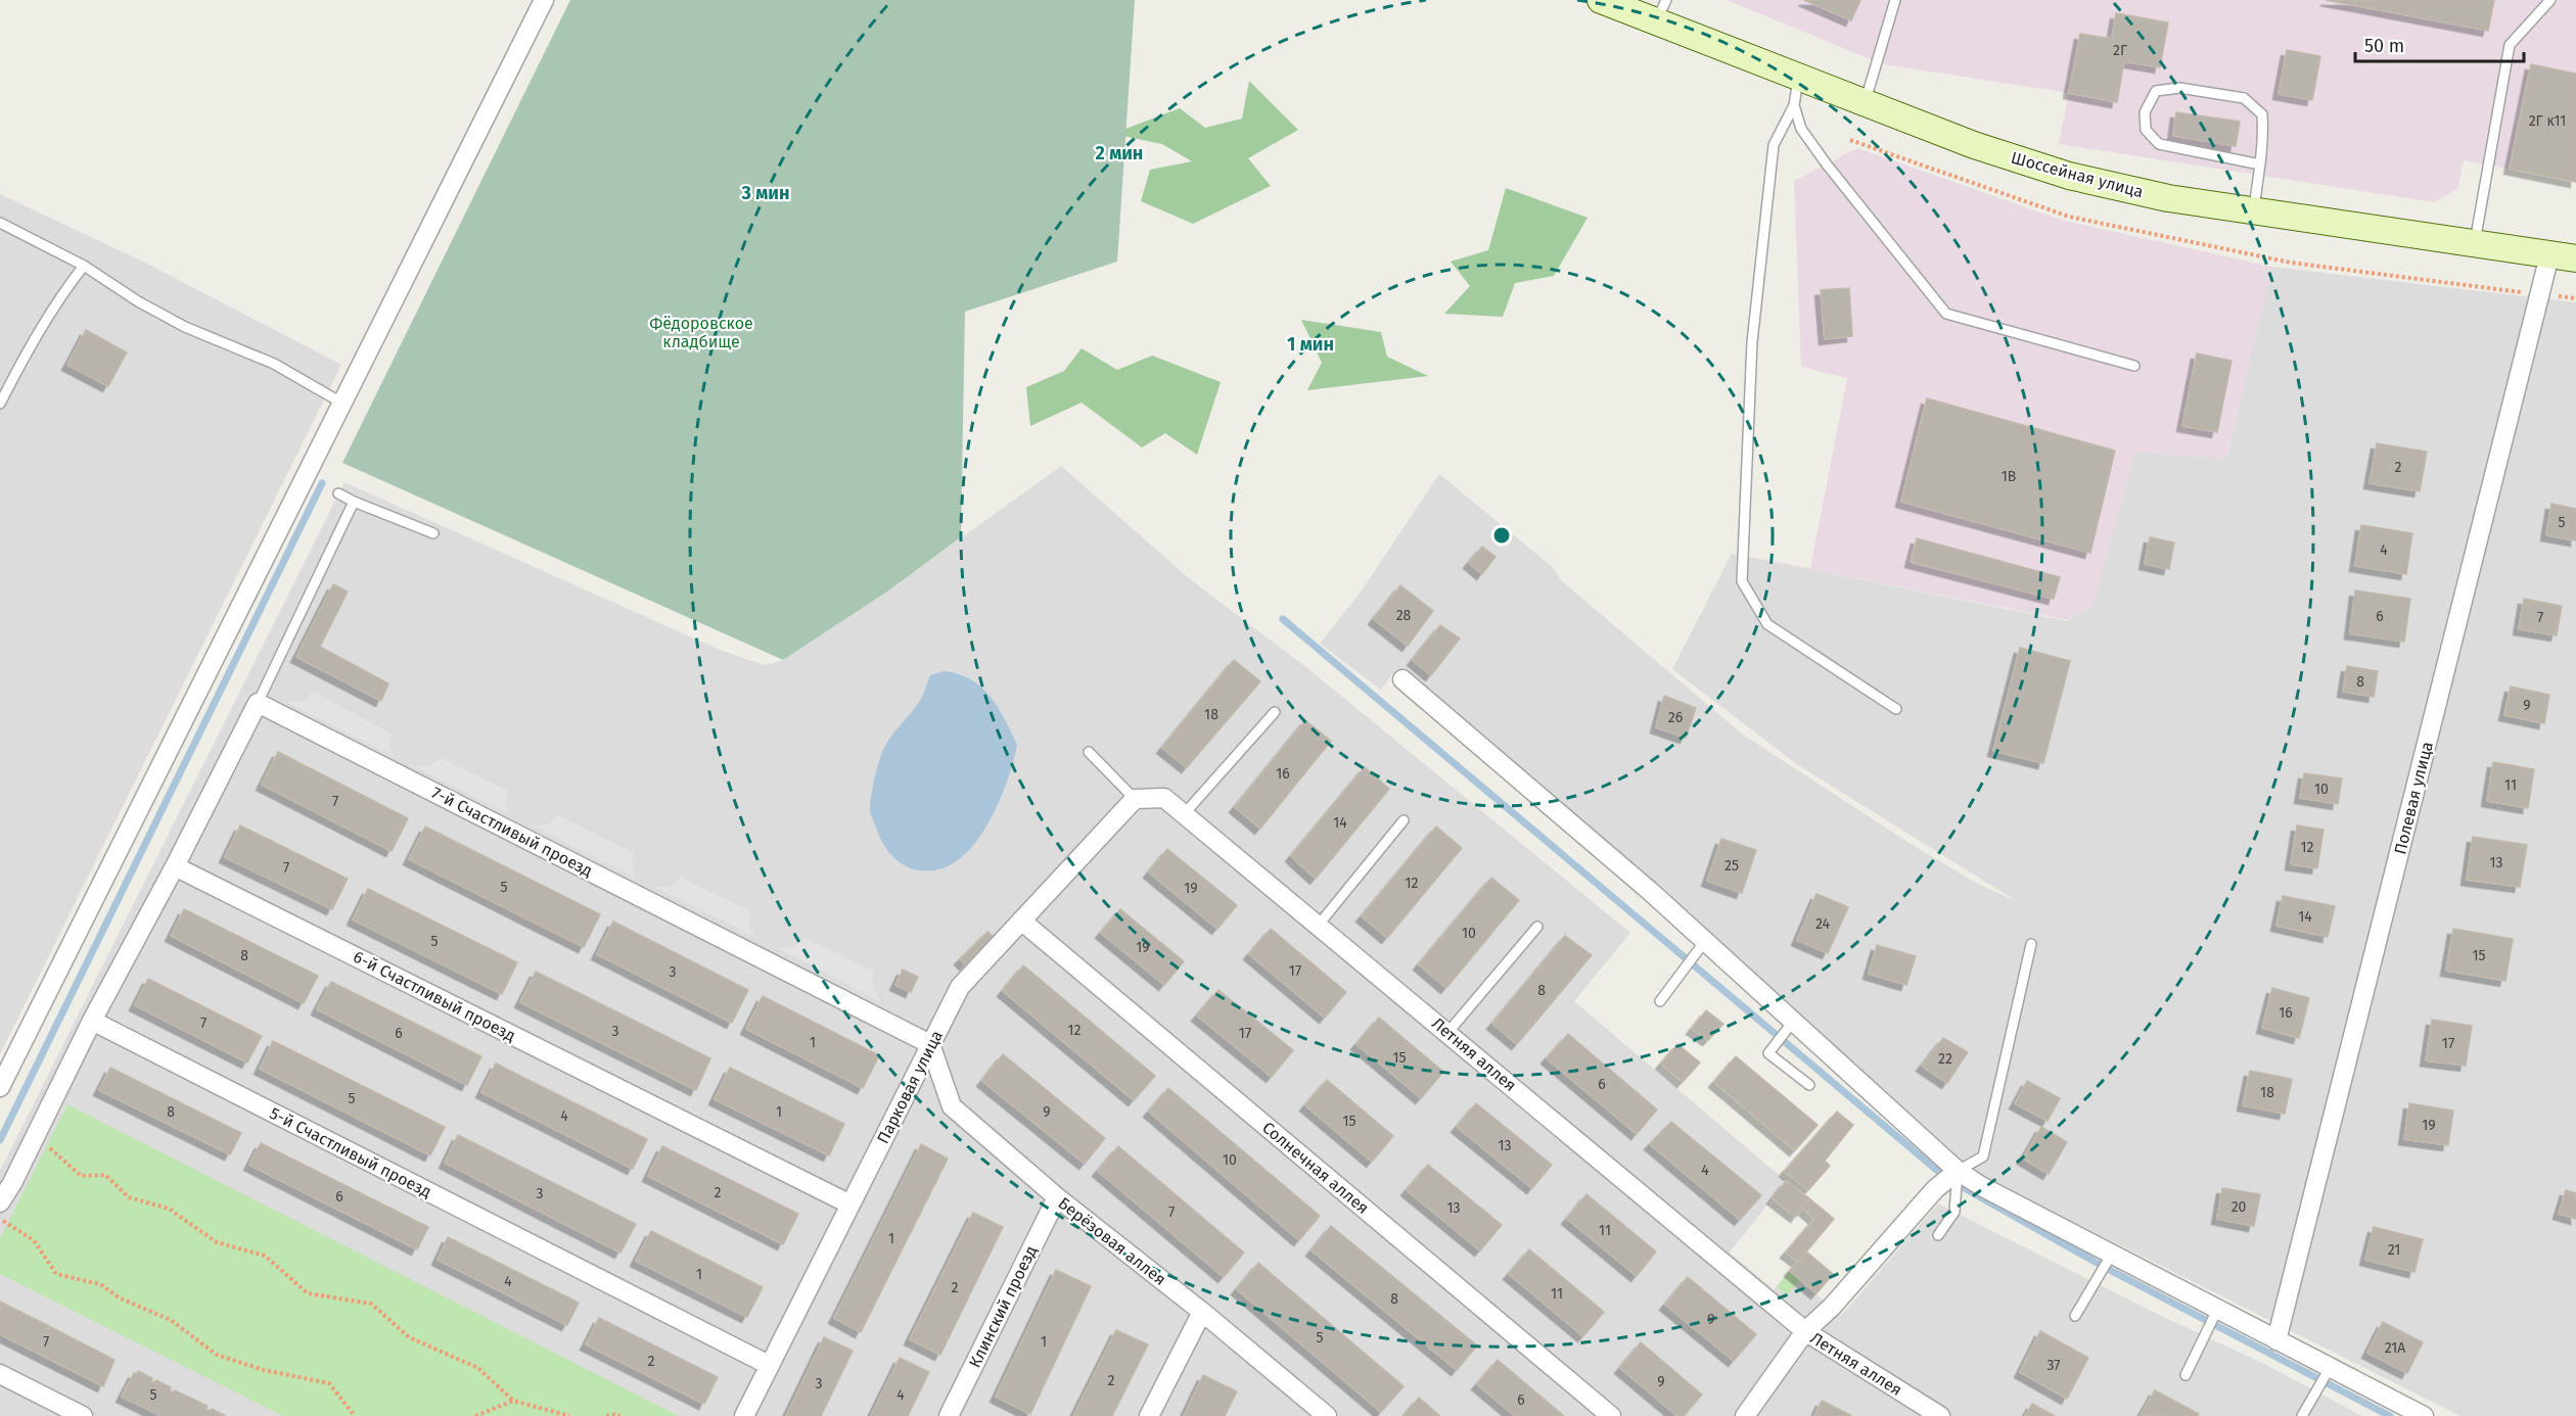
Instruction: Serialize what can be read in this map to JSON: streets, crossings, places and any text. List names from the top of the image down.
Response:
{
  "streets": {
    "main road": ["Шоссейная улица"],
    "street": [
      "Полевая улица",
      "7-й Счастливый проезд",
      "6-й Счастливый проезд",
      "Летняя аллея",
      "Парковая улица",
      "5-й Счастливый проезд",
      "Солнечная аллея",
      "Берёзовая аллея",
      "Клинский проезд"
    ]
  },
  "crossings": [
    ["Шоссейная улица", "Полевая улица"],
    ["7-й Счастливый проезд", "Парковая улица"],
    ["7-й Счастливый проезд", "Берёзовая аллея"],
    ["6-й Счастливый проезд", "Парковая улица"],
    ["Летняя аллея", "Парковая улица"],
    ["Парковая улица", "5-й Счастливый проезд"],
    ["Парковая улица", "Солнечная аллея"],
    ["Парковая улица", "Берёзовая аллея"],
    ["Берёзовая аллея", "Клинский проезд"]
  ],
  "parks": ["Фёдоровское кладбище"],
  "house_numbers": [
    "2Г",
    "2Г к11",
    "2",
    "1В",
    "5",
    "4",
    "28",
    "6",
    "7",
    "8",
    "9",
    "18",
    "26",
    "16",
    "11",
    "10",
    "7",
    "14",
    "12",
    "13",
    "25",
    "7",
    "12",
    "5",
    "19",
    "14",
    "24",
    "10",
    "5",
    "19",
    "8",
    "15",
    "17",
    "3",
    "8",
    "16",
    "7",
    "12",
    "3",
    "6",
    "17",
    "1",
    "17",
    "15",
    "22",
    "6",
    "18",
    "5",
    "8",
    "1",
    "9",
    "4",
    "15",
    "19",
    "13",
    "10",
    "4",
    "2",
    "3",
    "6",
    "20",
    "13",
    "7",
    "11",
    "1",
    "21",
    "1",
    "4",
    "2",
    "11",
    "8",
    "9",
    "5",
    "7",
    "1",
    "21А",
    "2",
    "37",
    "2",
    "9",
    "3",
    "5",
    "4",
    "6"
  ],
  "scale_bar": "50 m",
  "rings": ["2 мин", "3 мин", "1 мин"]
}
